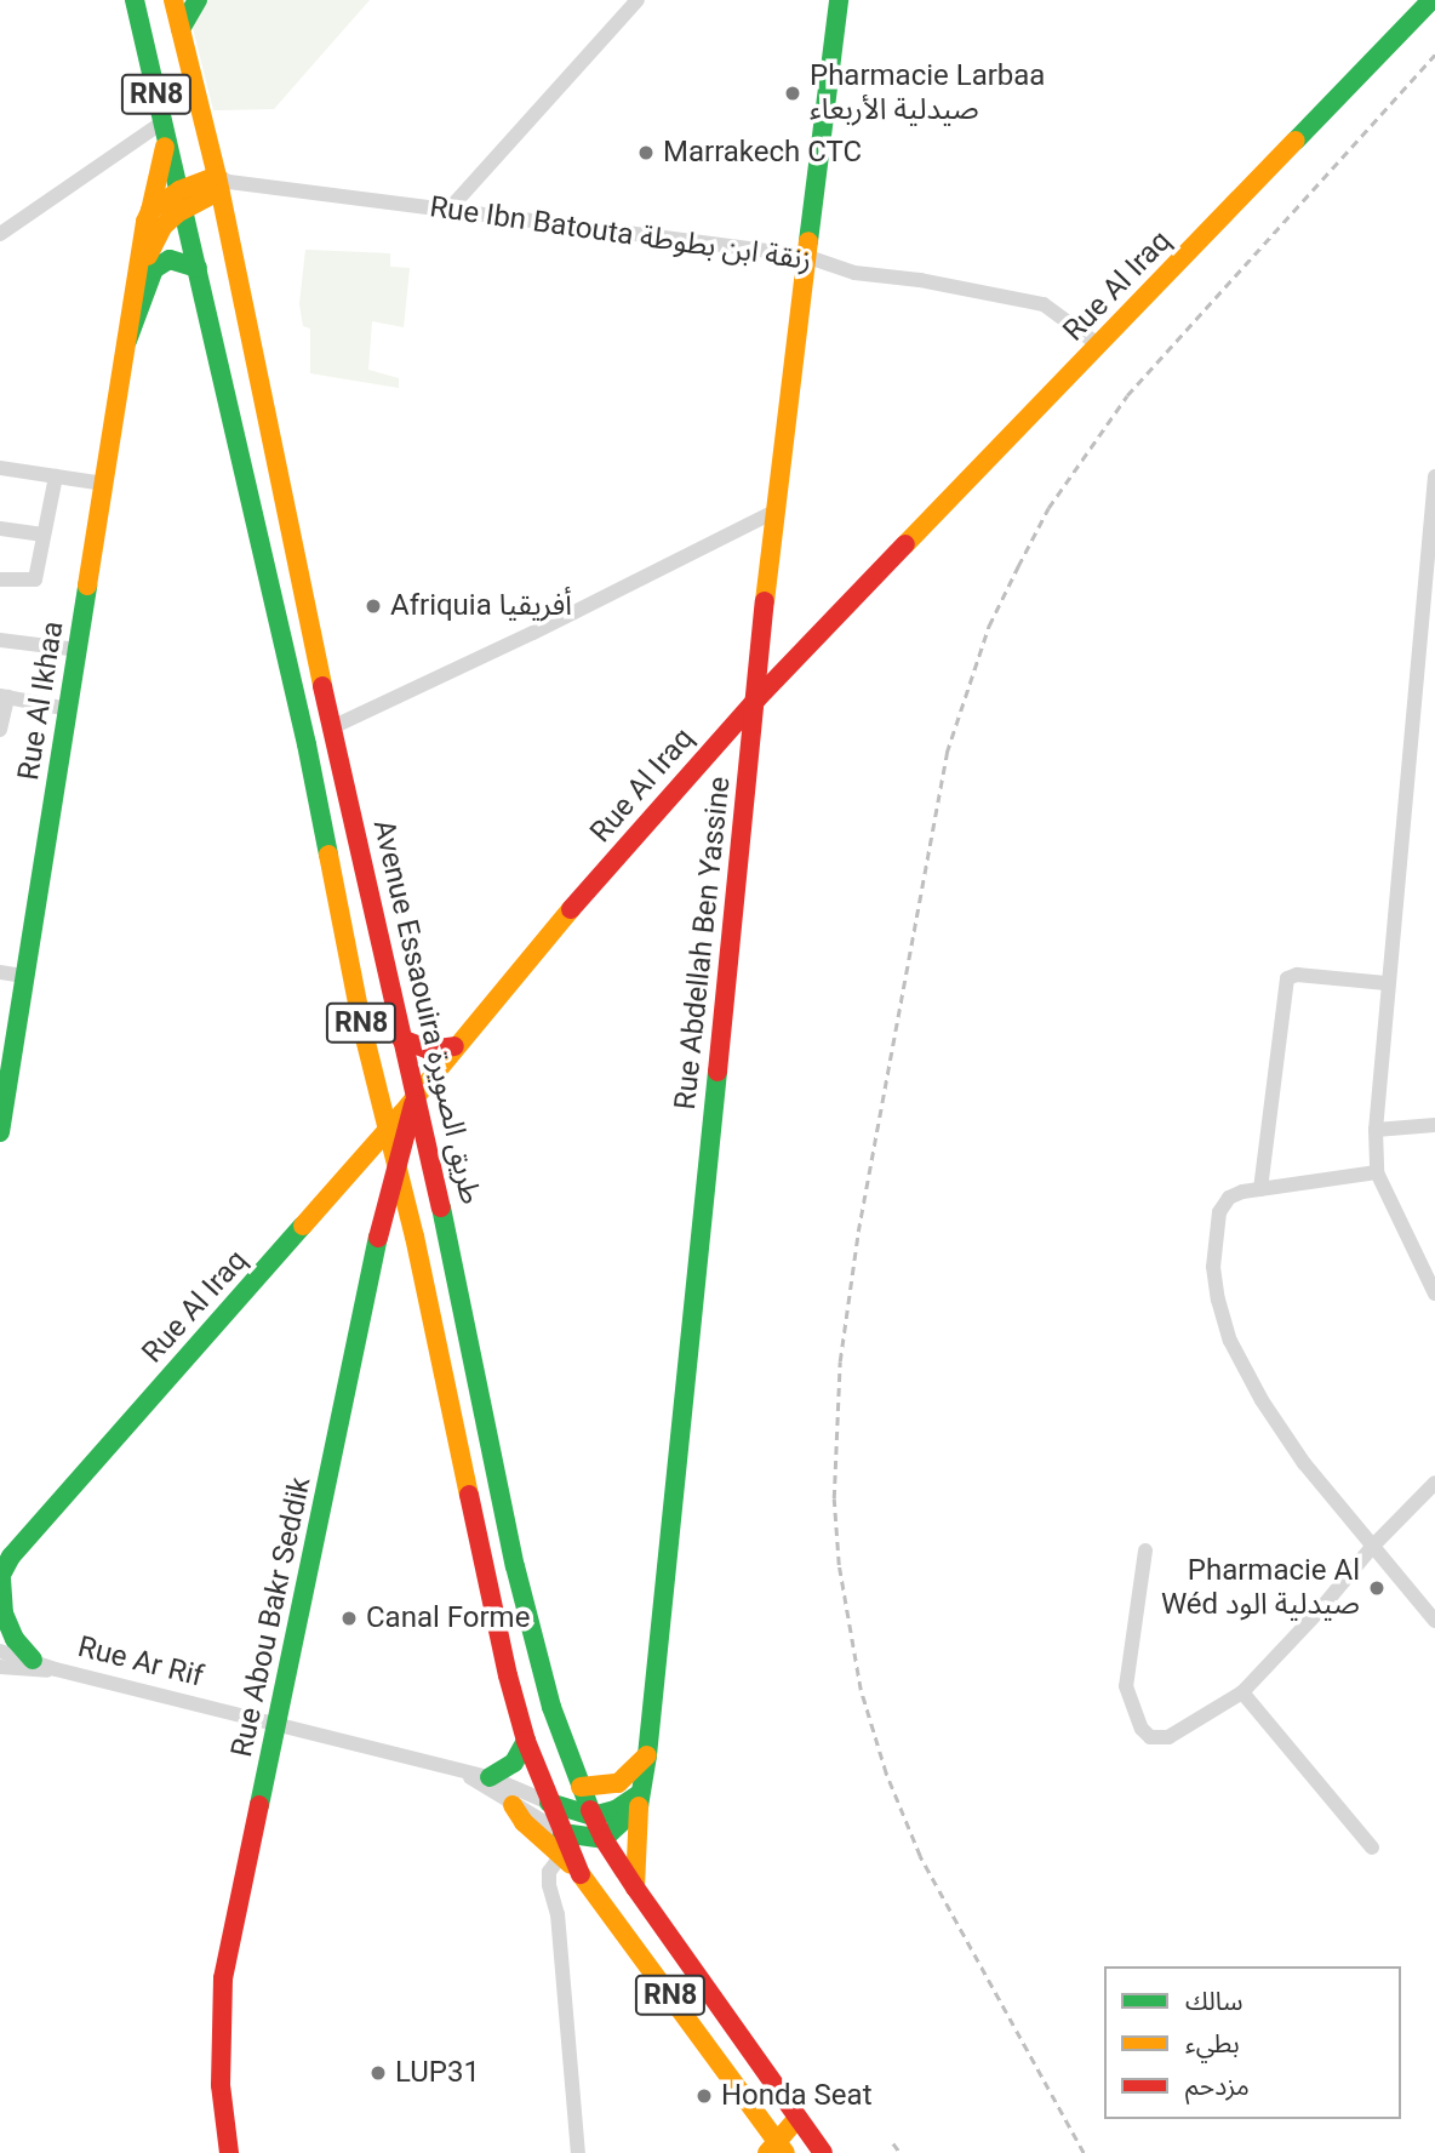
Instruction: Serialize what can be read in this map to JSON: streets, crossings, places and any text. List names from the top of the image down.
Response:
{
  "streets": {
    "street": [
      "RN8",
      "Rue Ibn Batouta زنقة ابن بطوطة",
      "Rue Al Iraq",
      "Rue Al Ikhaa",
      "Rue Abdellah Ben Yassine",
      "Avenue Essaouira طريق الصويرة",
      "Rue Abou Bakr Seddik",
      "Rue Ar Rif"
    ]
  },
  "crossings": [
    ["RN8", "Rue Abdellah Ben Yassine"],
    ["RN8", "Avenue Essaouira طريق الصويرة"],
    ["RN8", "Rue Ar Rif"],
    ["Rue Ibn Batouta زنقة ابن بطوطة", "Rue Al Iraq"],
    ["Rue Ibn Batouta زنقة ابن بطوطة", "Rue Al Ikhaa"],
    ["Rue Ibn Batouta زنقة ابن بطوطة", "Rue Abdellah Ben Yassine"],
    ["Rue Ibn Batouta زنقة ابن بطوطة", "Avenue Essaouira طريق الصويرة"],
    ["Rue Al Iraq", "Rue Abdellah Ben Yassine"],
    ["Rue Al Iraq", "Avenue Essaouira طريق الصويرة"],
    ["Rue Al Iraq", "Rue Abou Bakr Seddik"],
    ["Rue Al Iraq", "Rue Ar Rif"],
    ["Rue Al Ikhaa", "Avenue Essaouira طريق الصويرة"],
    ["Avenue Essaouira طريق الصويرة", "Rue Abou Bakr Seddik"],
    ["Avenue Essaouira طريق الصويرة", "Rue Ar Rif"],
    ["Rue Abou Bakr Seddik", "Rue Ar Rif"]
  ],
  "places": [
    "Pharmacie Larbaa صيدلية الأربعاء",
    "Marrakech CTC",
    "Afriquia أفريقيا",
    "Pharmacie Al Wéd صيدلية الود",
    "Canal Forme",
    "LUP31",
    "Honda Seat"
  ],
  "legend": ["سالك", "بطيء", "مزدحم"]
}
